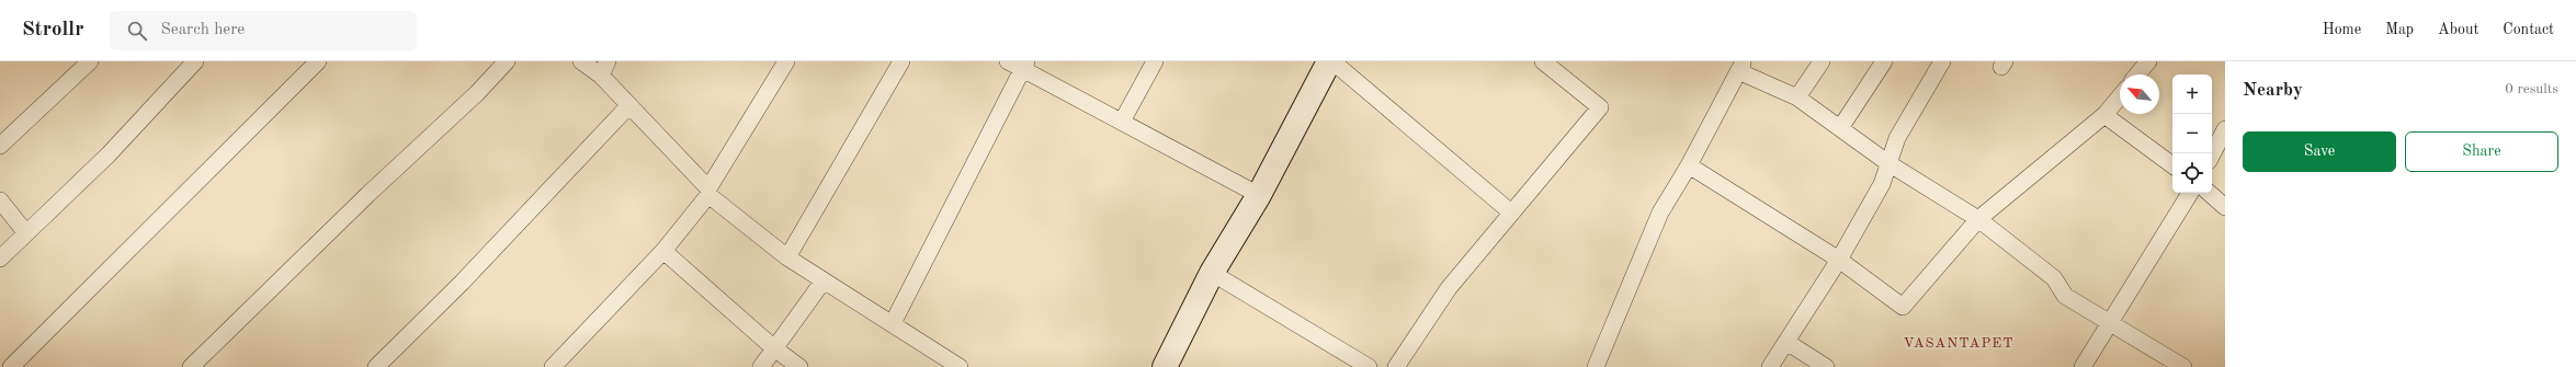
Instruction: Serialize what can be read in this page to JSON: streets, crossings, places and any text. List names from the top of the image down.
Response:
{
  "districts": ["VASANTAPET"],
  "north": "top left",
  "page": {
    "header": "Strollr",
    "search": "Search here",
    "nav": [
      "Home",
      "Map",
      "About",
      "Contact"
    ],
    "heading": ["Nearby", "0 results"],
    "map_buttons": ["+", "−"],
    "buttons": ["Save", "Share"]
  }
}
